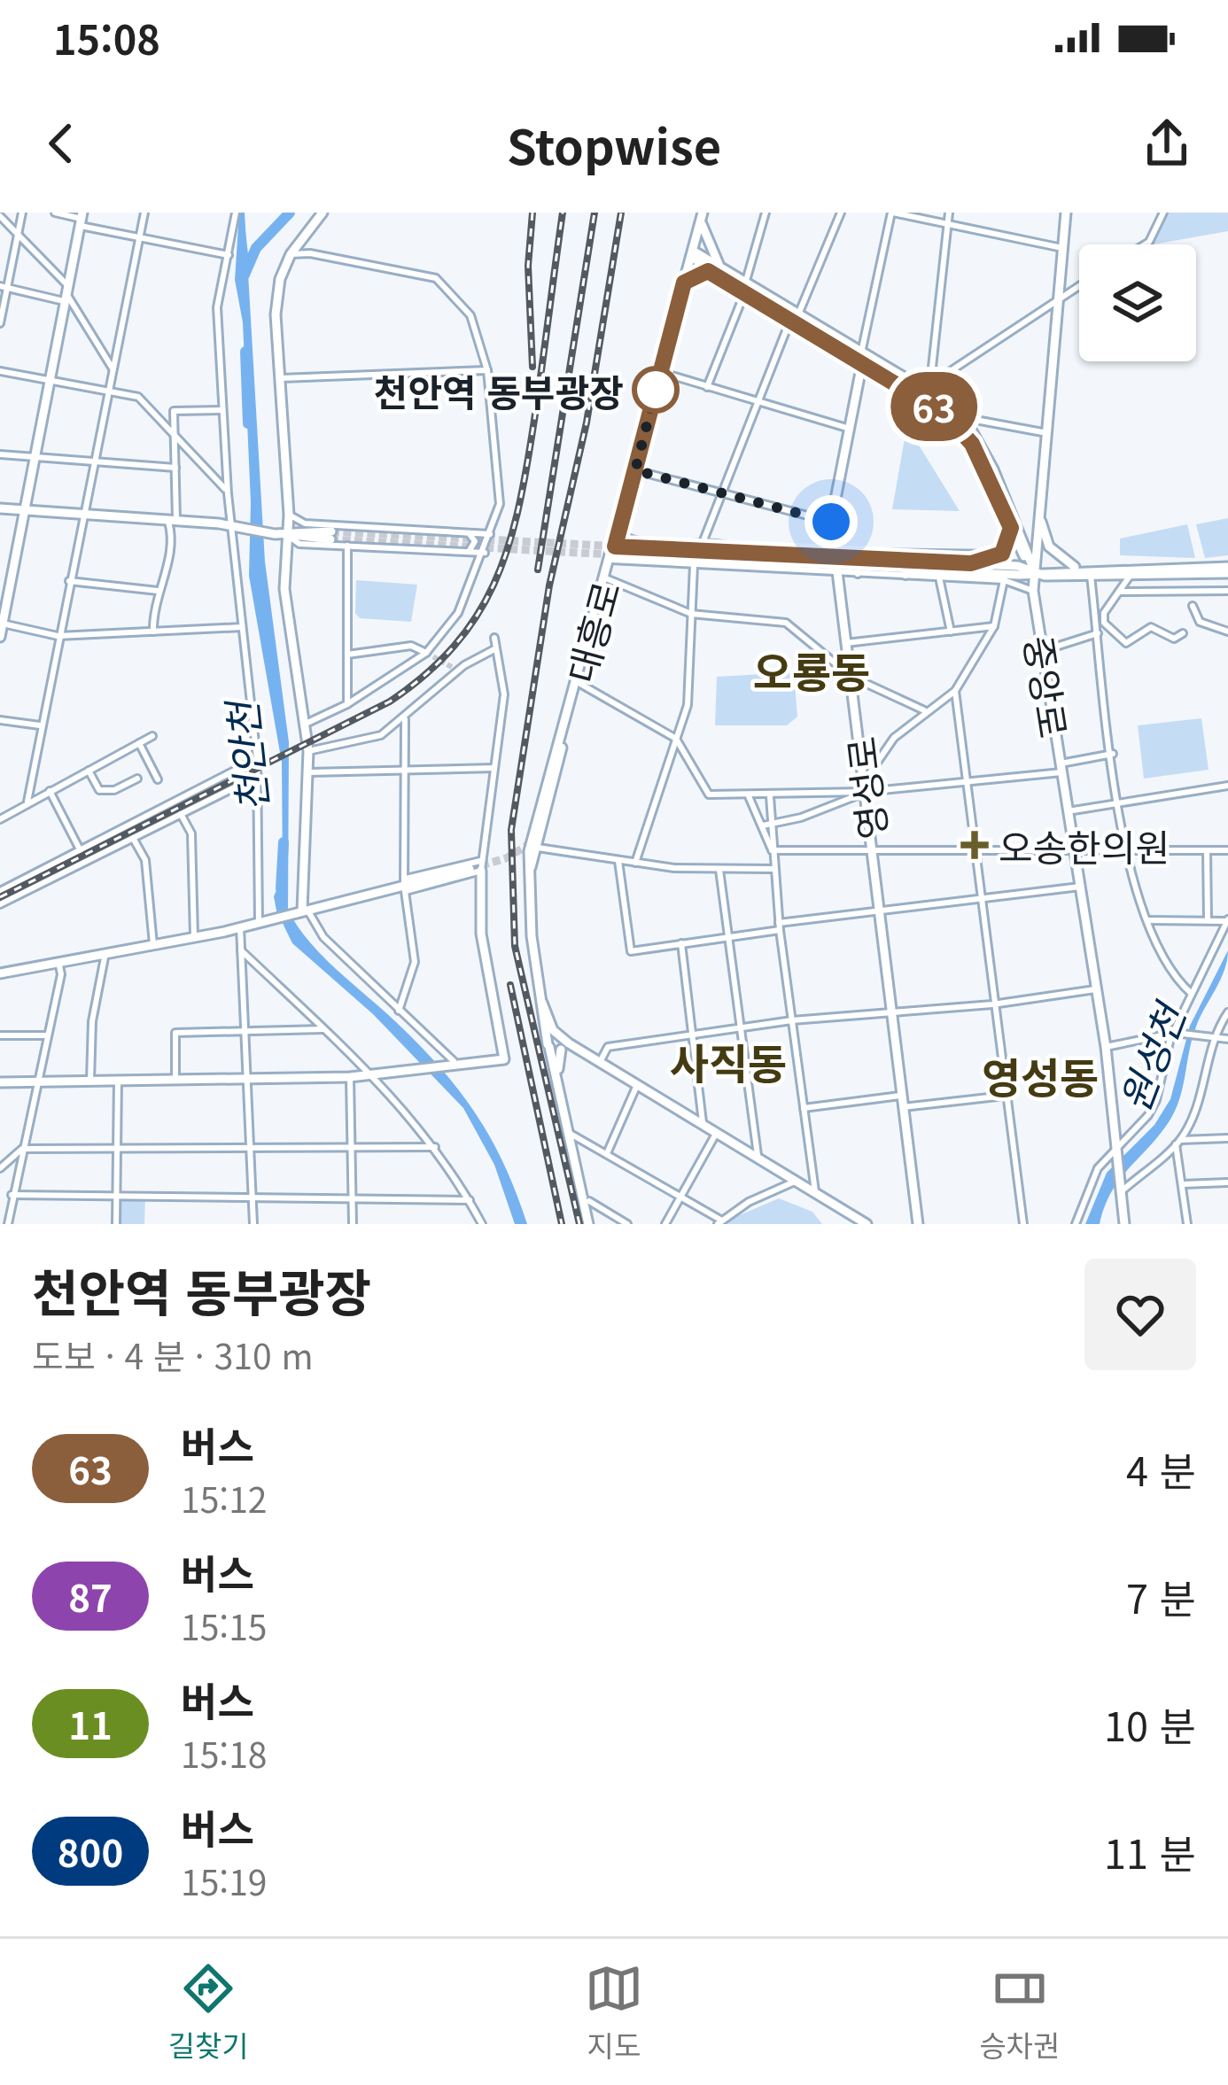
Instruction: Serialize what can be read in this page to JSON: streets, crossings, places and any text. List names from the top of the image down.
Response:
{
  "streets": {
    "street": ["대흥로", "중앙로", "영성로"]
  },
  "districts": ["오룡동", "사직동", "영성동"],
  "water": ["천안천", "원성천"],
  "places": {
    "other": ["천안역 동부광장"],
    "health": ["오송한의원"]
  },
  "lines": ["bus line 63"],
  "page": {
    "status": "15:08",
    "header": "Stopwise",
    "on_map": "63",
    "heading": ["천안역 동부광장", "도보 · 4 분 · 310 m"],
    "list": [
      {
        "mark": "63",
        "name": "버스",
        "note": "15:12",
        "value": "4 분"
      },
      {
        "mark": "87",
        "name": "버스",
        "note": "15:15",
        "value": "7 분"
      },
      {
        "mark": "11",
        "name": "버스",
        "note": "15:18",
        "value": "10 분"
      },
      {
        "mark": "800",
        "name": "버스",
        "note": "15:19",
        "value": "11 분"
      }
    ],
    "tabs": ["길찾기", "지도", "승차권"]
  }
}
